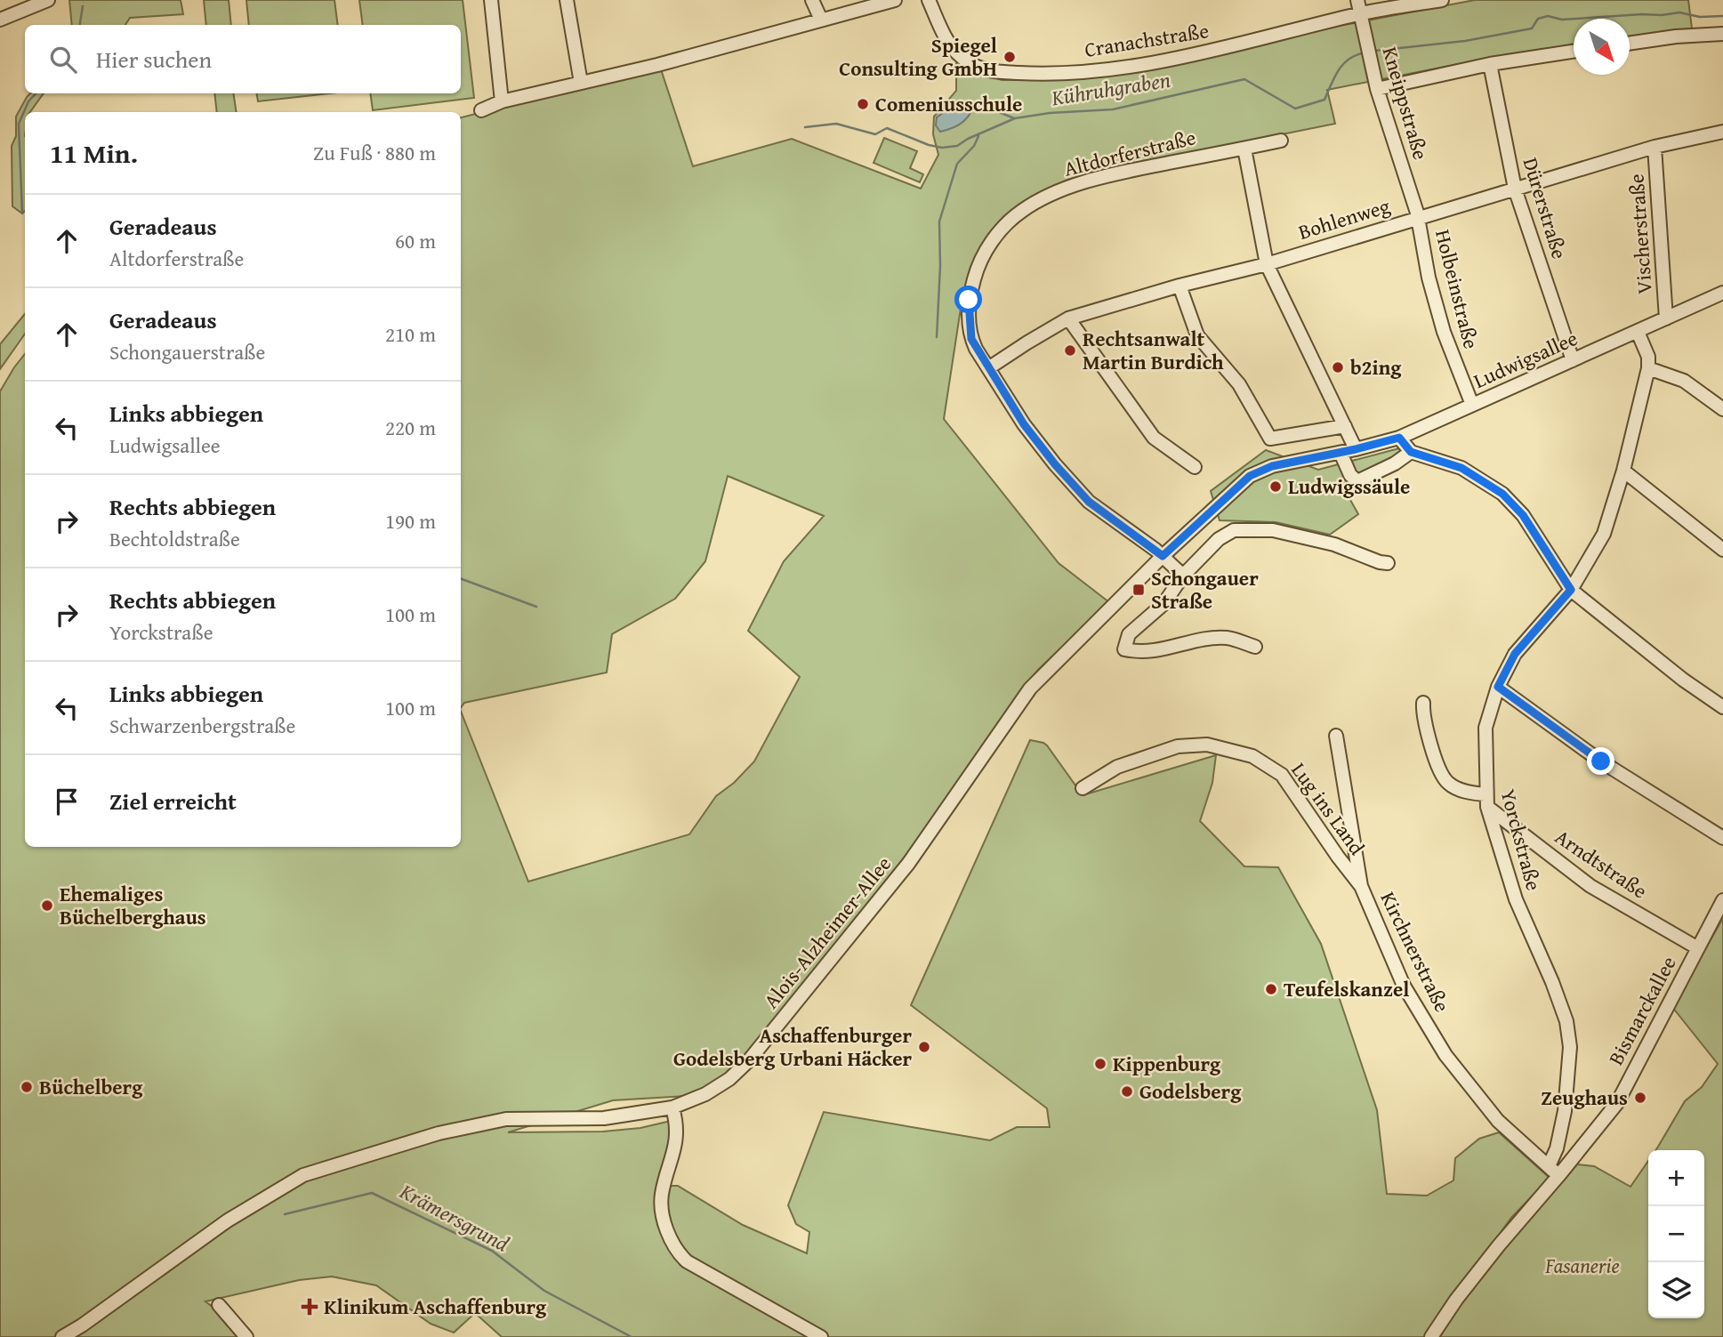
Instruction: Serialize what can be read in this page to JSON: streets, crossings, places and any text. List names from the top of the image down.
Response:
{
  "streets": {
    "street": [
      "Cranachstraße",
      "Kneippstraße",
      "Altdorferstraße",
      "Dürerstraße",
      "Bohlenweg",
      "Vischerstraße",
      "Holbeinstraße",
      "Ludwigsallee",
      "Lug ins Land",
      "Yorckstraße",
      "Arndtstraße",
      "Alois-Alzheimer-Allee",
      "Kirchnerstraße",
      "Bismarckallee"
    ]
  },
  "crossings": [
    ["Cranachstraße", "Kneippstraße"],
    ["Kneippstraße", "Bohlenweg"],
    ["Kneippstraße", "Holbeinstraße"],
    ["Altdorferstraße", "Bohlenweg"],
    ["Altdorferstraße", "Ludwigsallee"],
    ["Altdorferstraße", "Alois-Alzheimer-Allee"],
    ["Dürerstraße", "Bohlenweg"],
    ["Dürerstraße", "Ludwigsallee"],
    ["Bohlenweg", "Vischerstraße"],
    ["Bohlenweg", "Holbeinstraße"],
    ["Vischerstraße", "Ludwigsallee"],
    ["Holbeinstraße", "Ludwigsallee"],
    ["Ludwigsallee", "Yorckstraße"],
    ["Ludwigsallee", "Alois-Alzheimer-Allee"],
    ["Lug ins Land", "Kirchnerstraße"],
    ["Yorckstraße", "Arndtstraße"],
    ["Yorckstraße", "Kirchnerstraße"],
    ["Arndtstraße", "Bismarckallee"],
    ["Kirchnerstraße", "Bismarckallee"]
  ],
  "water": ["Kühruhgraben", "Krämersgrund"],
  "parks": ["Fasanerie"],
  "places": {
    "other": [
      "Spiegel Consulting GmbH",
      "Comeniusschule",
      "Rechtsanwalt Martin Burdich",
      "b2ing",
      "Ludwigssäule",
      "Ehemaliges Büchelberghaus",
      "Teufelskanzel",
      "Aschaffenburger Godelsberg Urbani Häcker",
      "Kippenburg",
      "Büchelberg",
      "Godelsberg",
      "Zeughaus"
    ],
    "transit": ["Schongauer Straße"],
    "health": ["Klinikum Aschaffenburg"]
  },
  "north": "bottom right",
  "page": {
    "search": "Hier suchen",
    "heading": ["11 Min.", "Zu Fuß · 880 m"],
    "list": [
      ["Geradeaus", "Altdorferstraße", "60 m"],
      ["Geradeaus", "Schongauerstraße", "210 m"],
      ["Links abbiegen", "Ludwigsallee", "220 m"],
      ["Rechts abbiegen", "Bechtoldstraße", "190 m"],
      ["Rechts abbiegen", "Yorckstraße", "100 m"],
      ["Links abbiegen", "Schwarzenbergstraße", "100 m"],
      "Ziel erreicht"
    ],
    "map_buttons": ["+", "−"]
  }
}
